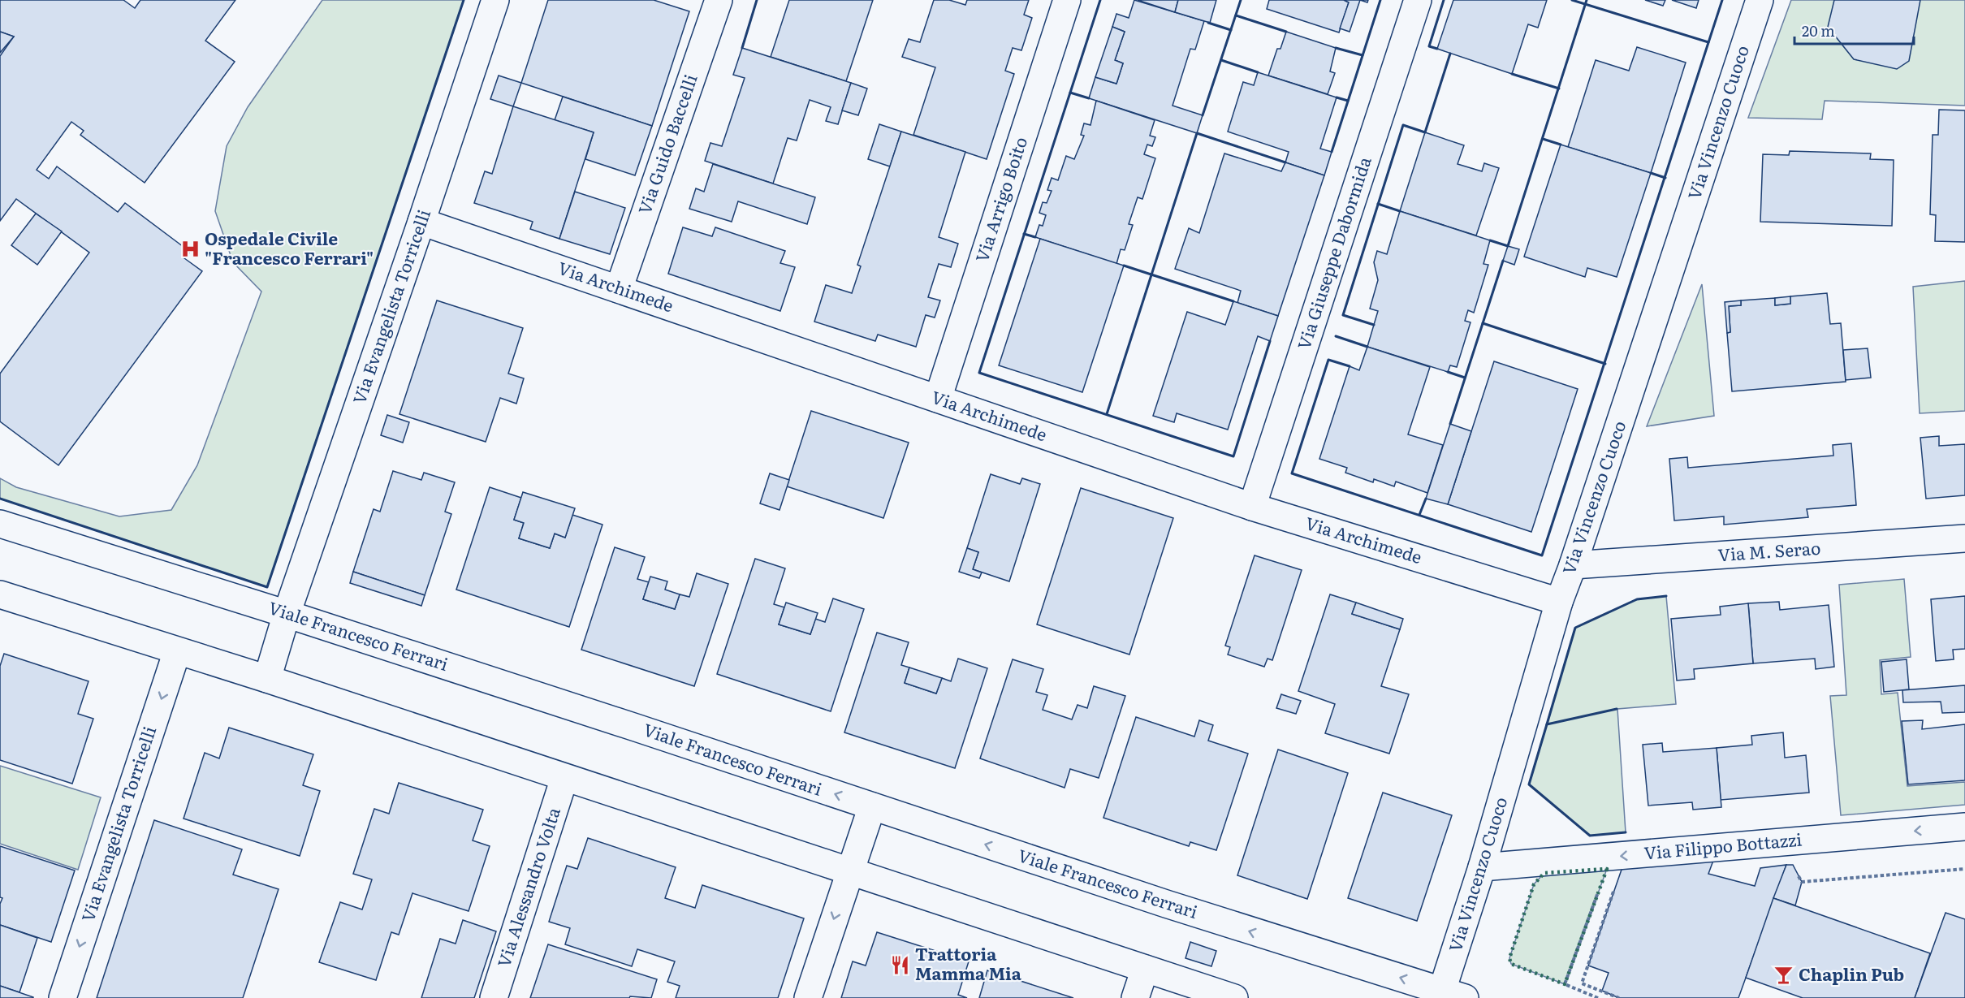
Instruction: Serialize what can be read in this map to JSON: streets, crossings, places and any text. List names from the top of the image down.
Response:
{
  "streets": {
    "street": [
      "Via Vincenzo Cuoco",
      "Via Guido Baccelli",
      "Via Arrigo Boito",
      "Via Giuseppe Dabormida",
      "Via Archimede",
      "Via Evangelista Torricelli",
      "Via M. Serao",
      "Viale Francesco Ferrari",
      "Via Filippo Bottazzi",
      "Via Alessandro Volta"
    ]
  },
  "crossings": [
    ["Via Vincenzo Cuoco", "Via Archimede"],
    ["Via Vincenzo Cuoco", "Via M. Serao"],
    ["Via Vincenzo Cuoco", "Viale Francesco Ferrari"],
    ["Via Vincenzo Cuoco", "Via Filippo Bottazzi"],
    ["Via Guido Baccelli", "Via Archimede"],
    ["Via Arrigo Boito", "Via Archimede"],
    ["Via Giuseppe Dabormida", "Via Archimede"],
    ["Via Archimede", "Via Evangelista Torricelli"],
    ["Via Evangelista Torricelli", "Viale Francesco Ferrari"]
  ],
  "one_way": ["Via Filippo Bottazzi"],
  "places": {
    "hospital": ["Ospedale Civile \"Francesco Ferrari\""],
    "restaurant": ["Trattoria Mamma Mia"],
    "bar": ["Chaplin Pub"]
  },
  "scale_bar": "20 m"
}
